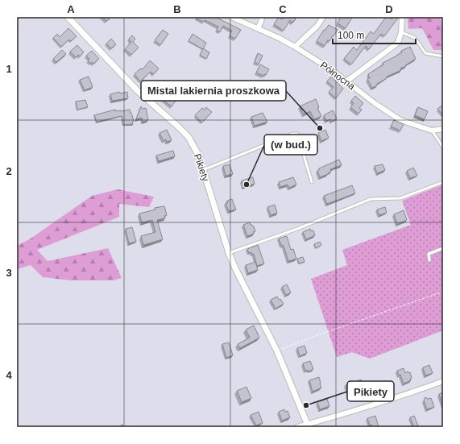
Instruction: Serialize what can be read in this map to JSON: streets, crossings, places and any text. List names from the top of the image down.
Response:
{
  "streets": {
    "street": ["Północna", "Pikiety"]
  },
  "places": ["Mistal lakiernia proszkowa", "(w bud.)", "Pikiety"],
  "scale_bar": "100 m",
  "grid": {
    "columns": [
      "A",
      "B",
      "C",
      "D"
    ],
    "rows": [
      "1",
      "2",
      "3",
      "4"
    ]
  }
}
